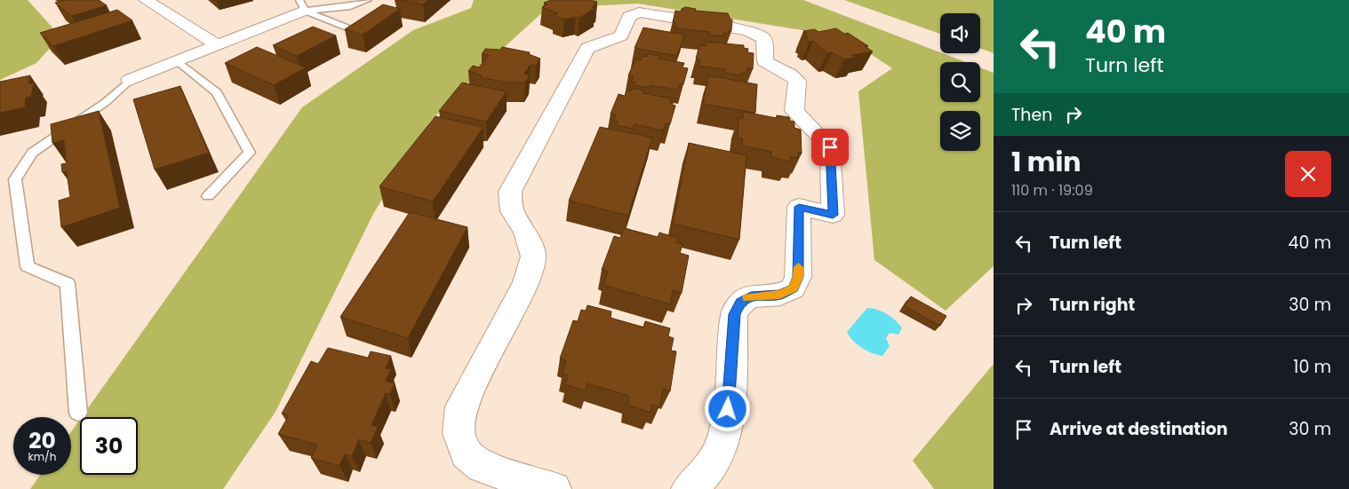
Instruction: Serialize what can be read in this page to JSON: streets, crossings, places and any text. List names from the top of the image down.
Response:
{
  "page": {
    "turn": ["40 m", "Turn left"],
    "then": "Then",
    "heading": ["1 min", "110 m · 19:09"],
    "list": [
      {
        "name": "Turn left",
        "value": "40 m"
      },
      {
        "name": "Turn right",
        "value": "30 m"
      },
      {
        "name": "Turn left",
        "value": "10 m"
      },
      {
        "name": "Arrive at destination",
        "value": "30 m"
      }
    ],
    "speed": "20 km/h",
    "limit": "30"
  }
}
